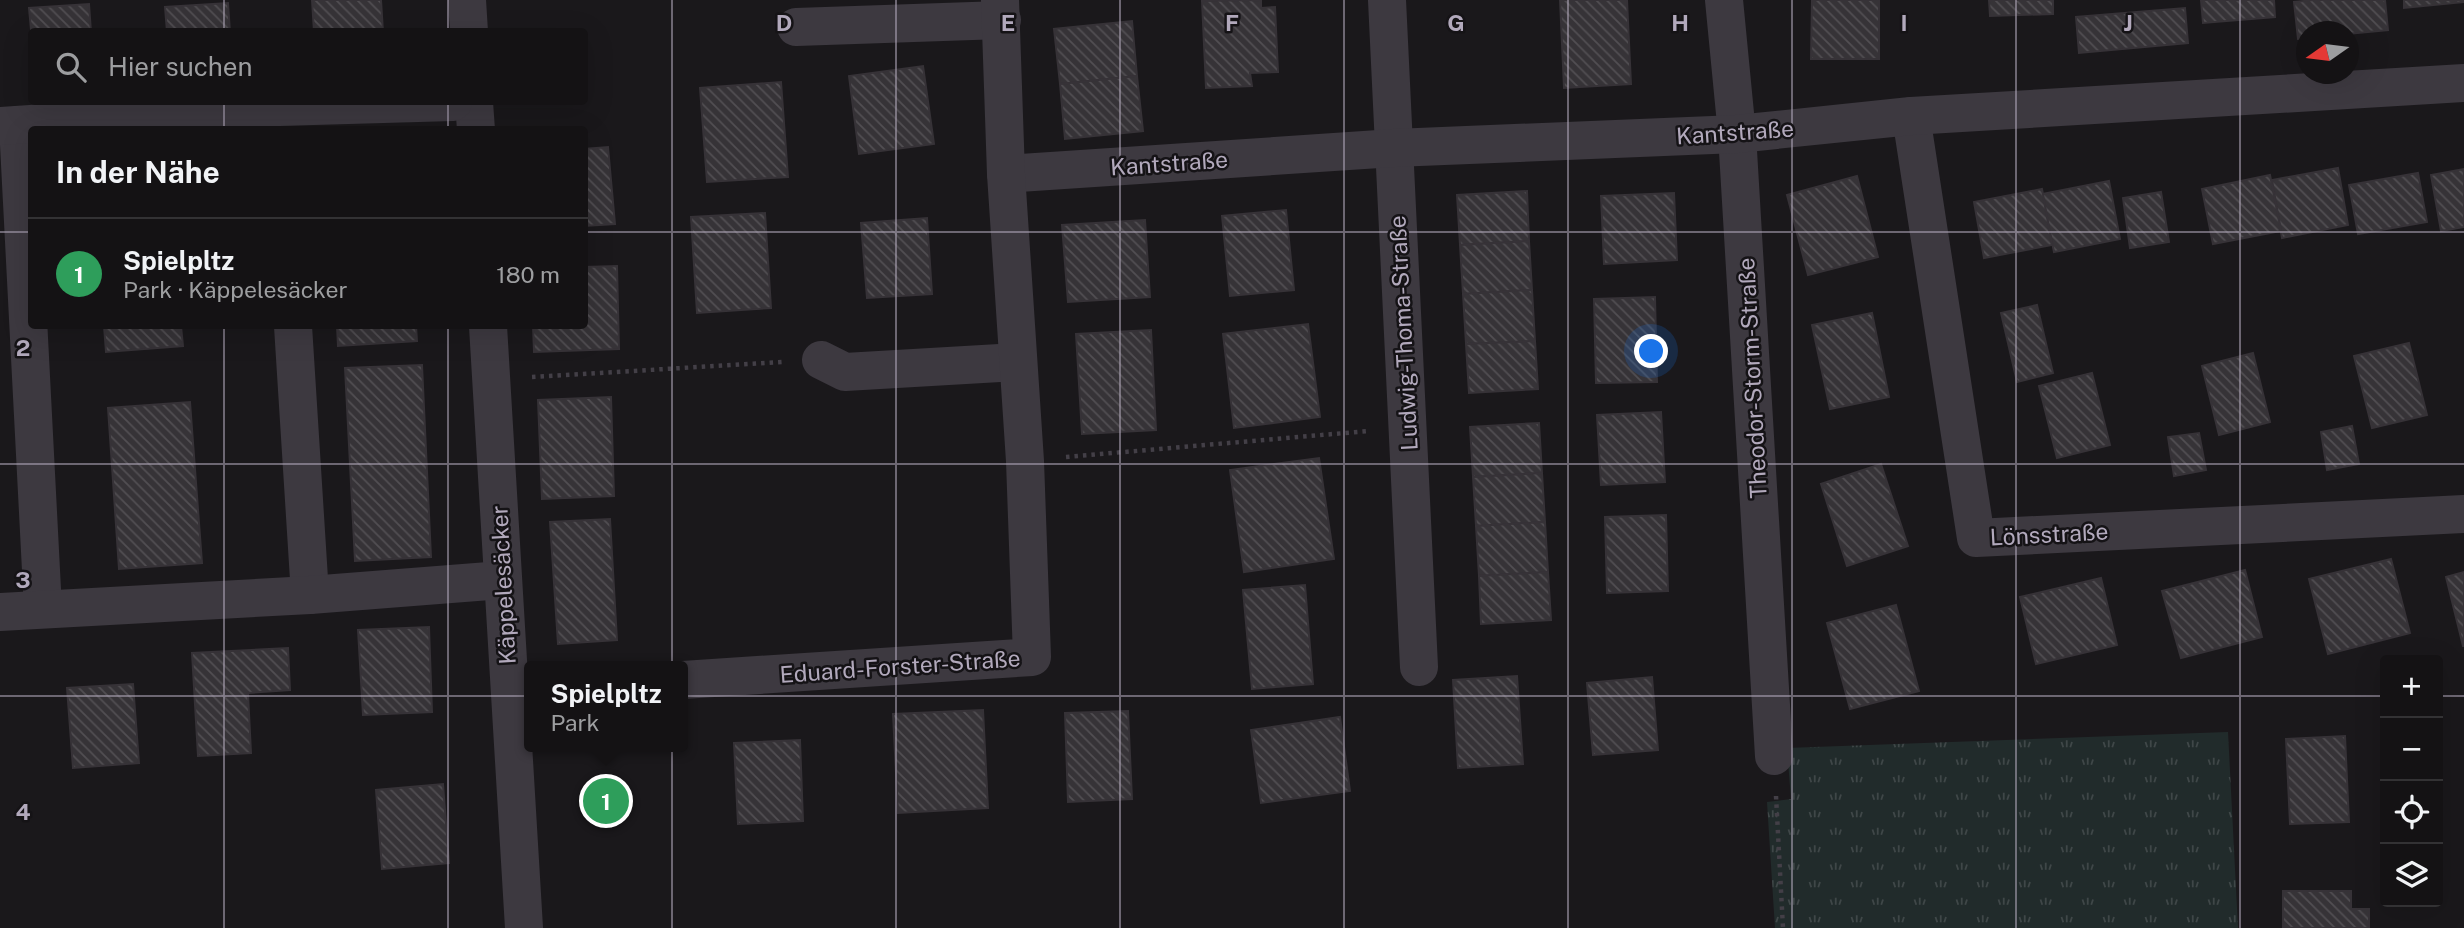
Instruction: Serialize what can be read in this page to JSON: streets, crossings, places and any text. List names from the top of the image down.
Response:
{
  "streets": {
    "street": [
      "Kantstraße",
      "Ludwig-Thoma-Straße",
      "Theodor-Storm-Straße",
      "Lönsstraße",
      "Käppelesäcker",
      "Eduard-Forster-Straße"
    ]
  },
  "crossings": [
    ["Kantstraße", "Ludwig-Thoma-Straße"],
    ["Kantstraße", "Theodor-Storm-Straße"],
    ["Kantstraße", "Lönsstraße"],
    ["Kantstraße", "Eduard-Forster-Straße"]
  ],
  "north": "left",
  "page": {
    "search": "Hier suchen",
    "heading": "In der Nähe",
    "list": [
      {
        "mark": "1",
        "name": "Spielpltz",
        "note": "Park · Käppelesäcker",
        "value": "180 m"
      }
    ],
    "map_buttons": ["+", "−"],
    "popup": ["Spielpltz", "Park"],
    "pins": "1"
  },
  "grid": {
    "columns": [
      "D",
      "E",
      "F",
      "G",
      "H",
      "I",
      "J"
    ],
    "rows": ["2", "3", "4"]
  }
}
